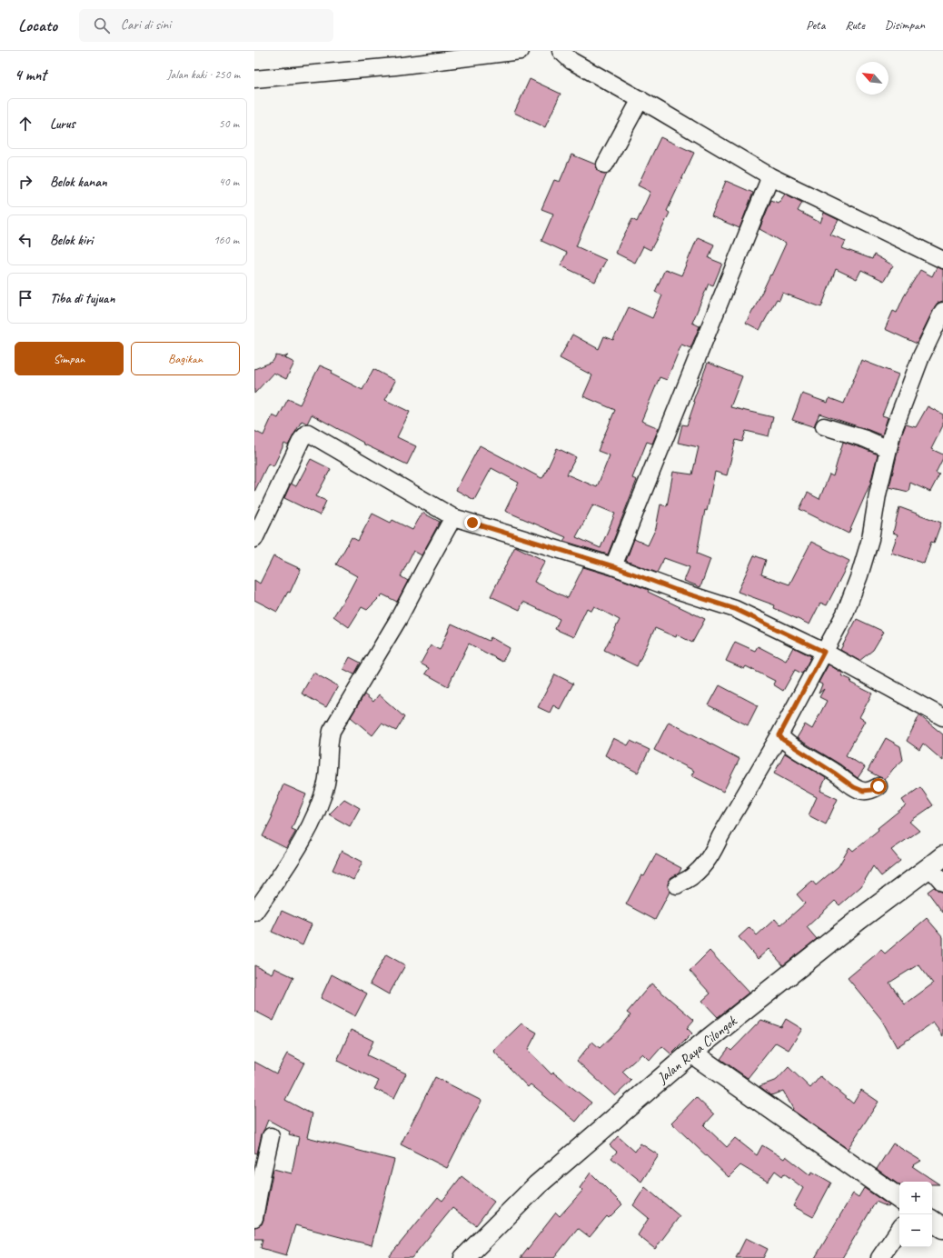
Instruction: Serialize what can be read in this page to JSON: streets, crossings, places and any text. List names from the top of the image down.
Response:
{
  "streets": {
    "main road": ["Jalan Raya Cilongok"]
  },
  "north": "top left",
  "page": {
    "header": "Locato",
    "search": "Cari di sini",
    "nav": ["Peta", "Rute", "Disimpan"],
    "heading": ["4 mnt", "Jalan kaki · 250 m"],
    "list": [
      ["Lurus", "50 m"],
      ["Belok kanan", "40 m"],
      ["Belok kiri", "160 m"],
      "Tiba di tujuan"
    ],
    "buttons": ["Simpan", "Bagikan"],
    "map_buttons": ["+", "−"]
  }
}
